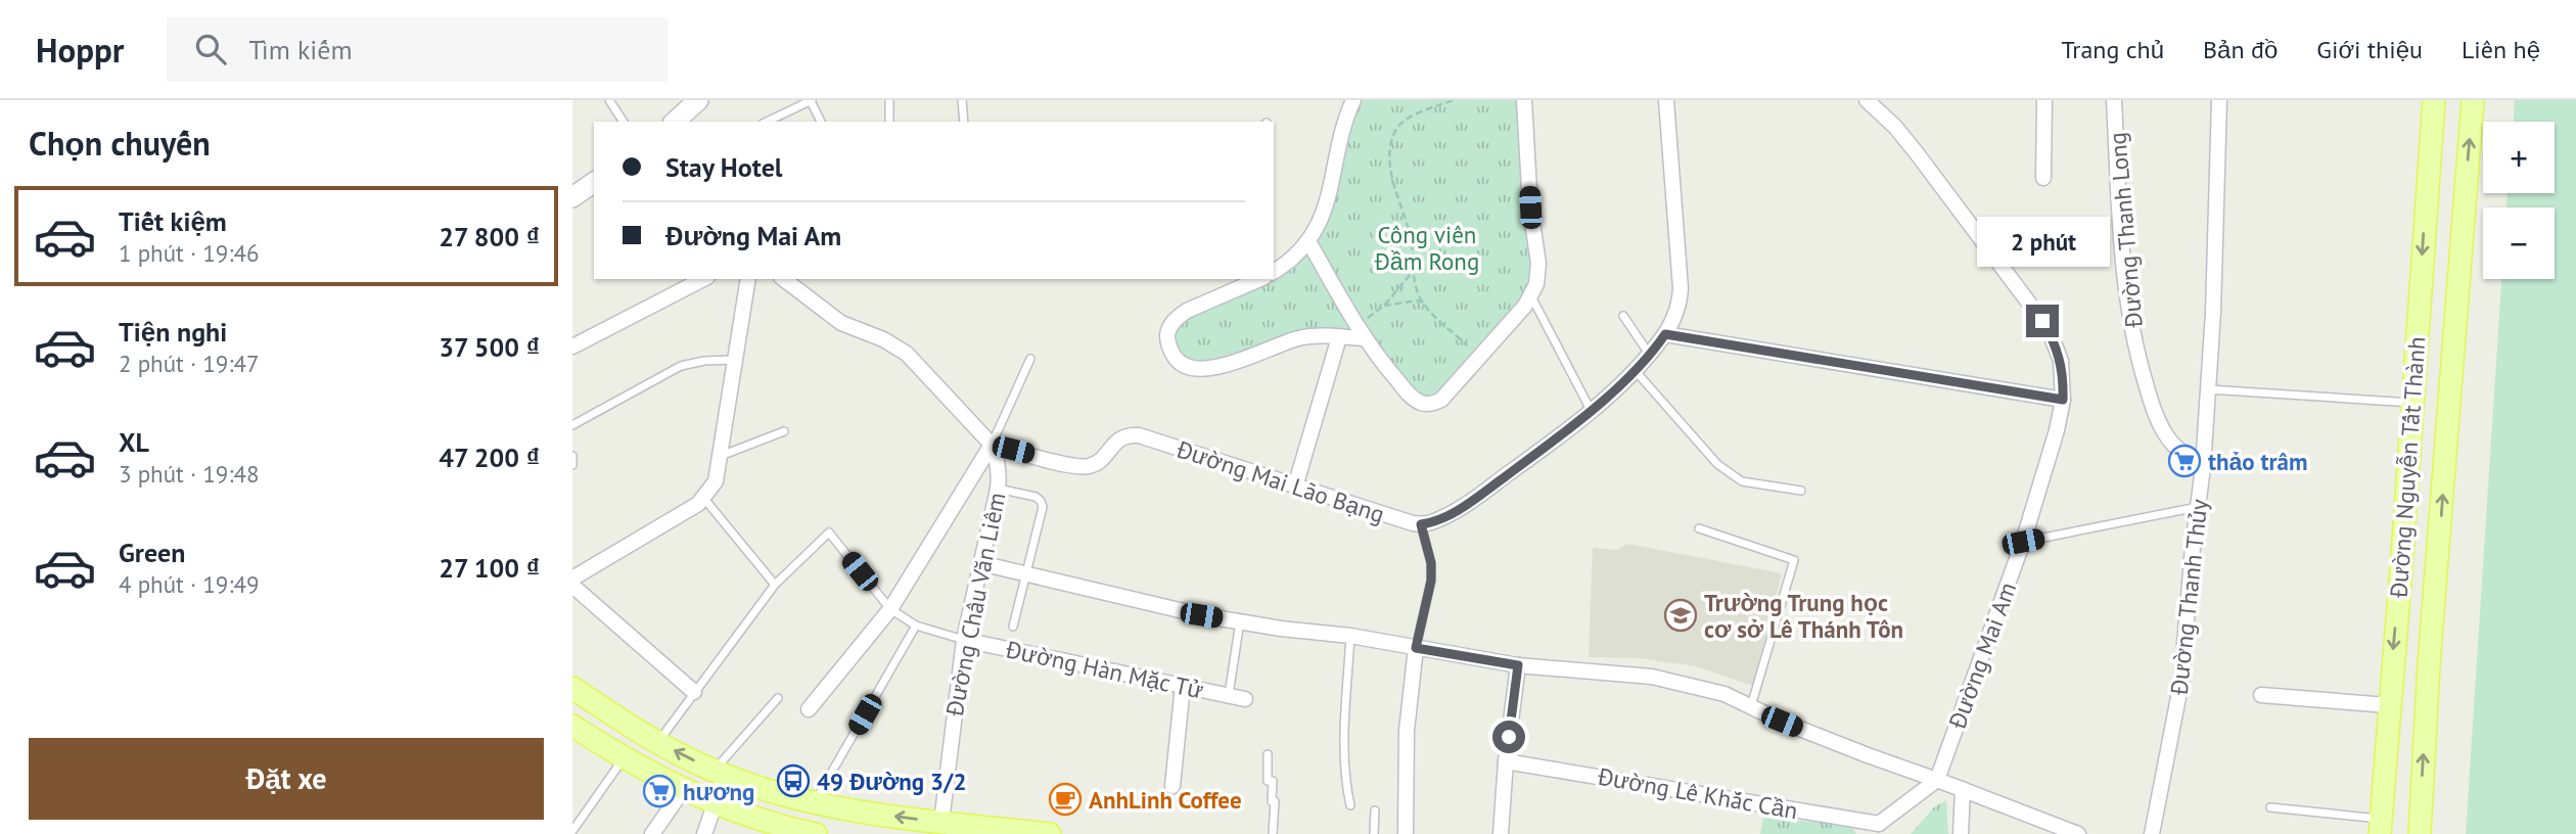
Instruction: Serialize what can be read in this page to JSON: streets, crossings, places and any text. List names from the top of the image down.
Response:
{
  "streets": {
    "main road": ["Đường Nguyễn Tất Thành"],
    "street": [
      "Đường Thanh Long",
      "Đường Mai Lão Bạng",
      "Đường Thanh Thủy",
      "Đường Châu Văn Liêm",
      "Đường Mai Am",
      "Đường Hàn Mặc Tử",
      "Đường Lê Khắc Cần"
    ]
  },
  "crossings": [
    ["Đường Thanh Long", "Đường Thanh Thủy"],
    ["Đường Mai Lão Bạng", "Đường Châu Văn Liêm"],
    ["Đường Châu Văn Liêm", "Đường Hàn Mặc Tử"]
  ],
  "parks": ["Công viên Đầm Rong"],
  "places": {
    "supermarket": ["thảo trâm", "hương"],
    "school or university": ["Trường Trung học cơ sở Lê Thánh Tôn"],
    "bus stop": ["49 Đường 3/2"],
    "cafe": ["AnhLinh Coffee"]
  },
  "page": {
    "header": "Hoppr",
    "search": "Tìm kiếm",
    "nav": [
      "Trang chủ",
      "Bản đồ",
      "Giới thiệu",
      "Liên hệ"
    ],
    "heading": "Chọn chuyến",
    "map_buttons": ["+", "−"],
    "banner": ["Stay Hotel", "Đường Mai Am"],
    "list": [
      {
        "name": "Tiết kiệm",
        "note": "1 phút · 19:46",
        "value": "27 800 ₫"
      },
      {
        "name": "Tiện nghi",
        "note": "2 phút · 19:47",
        "value": "37 500 ₫"
      },
      {
        "name": "XL",
        "note": "3 phút · 19:48",
        "value": "47 200 ₫"
      },
      {
        "name": "Green",
        "note": "4 phút · 19:49",
        "value": "27 100 ₫"
      }
    ],
    "bubble": "2 phút",
    "buttons": "Đặt xe"
  }
}
